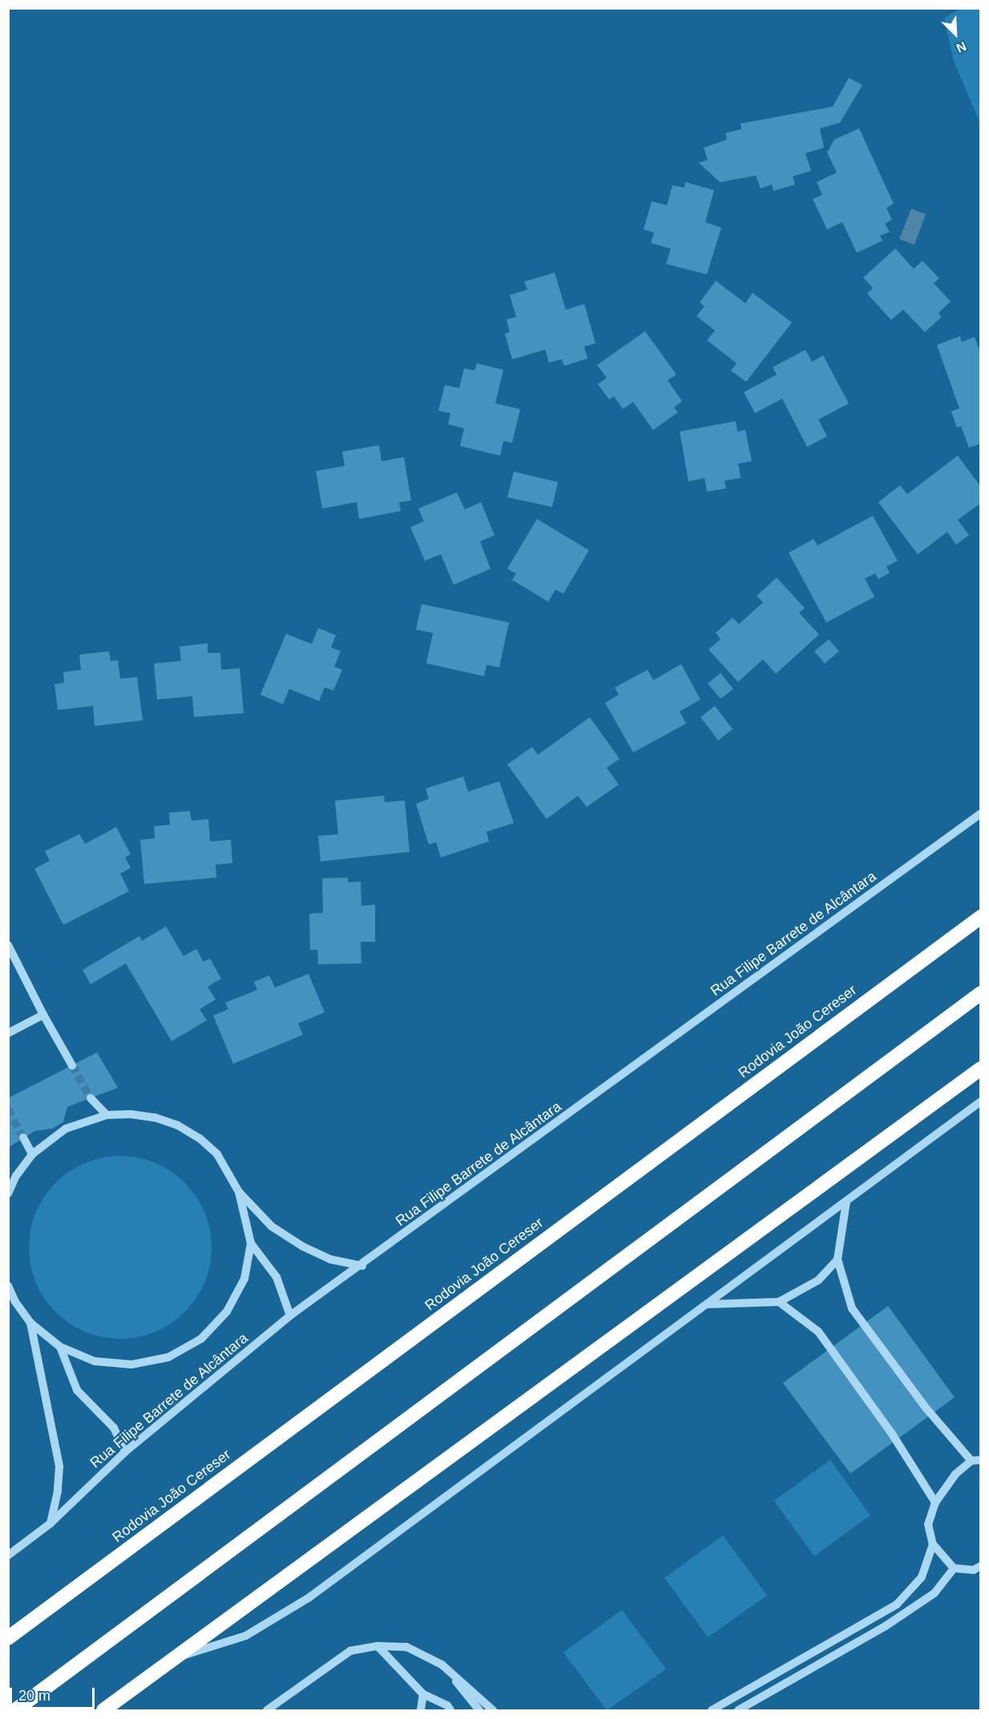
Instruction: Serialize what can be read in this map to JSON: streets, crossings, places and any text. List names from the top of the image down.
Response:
{
  "streets": {
    "highway": ["Rodovia João Cereser"],
    "street": ["Rua Filipe Barrete de Alcântara"]
  },
  "scale_bar": "20 m",
  "north": "bottom right"
}
